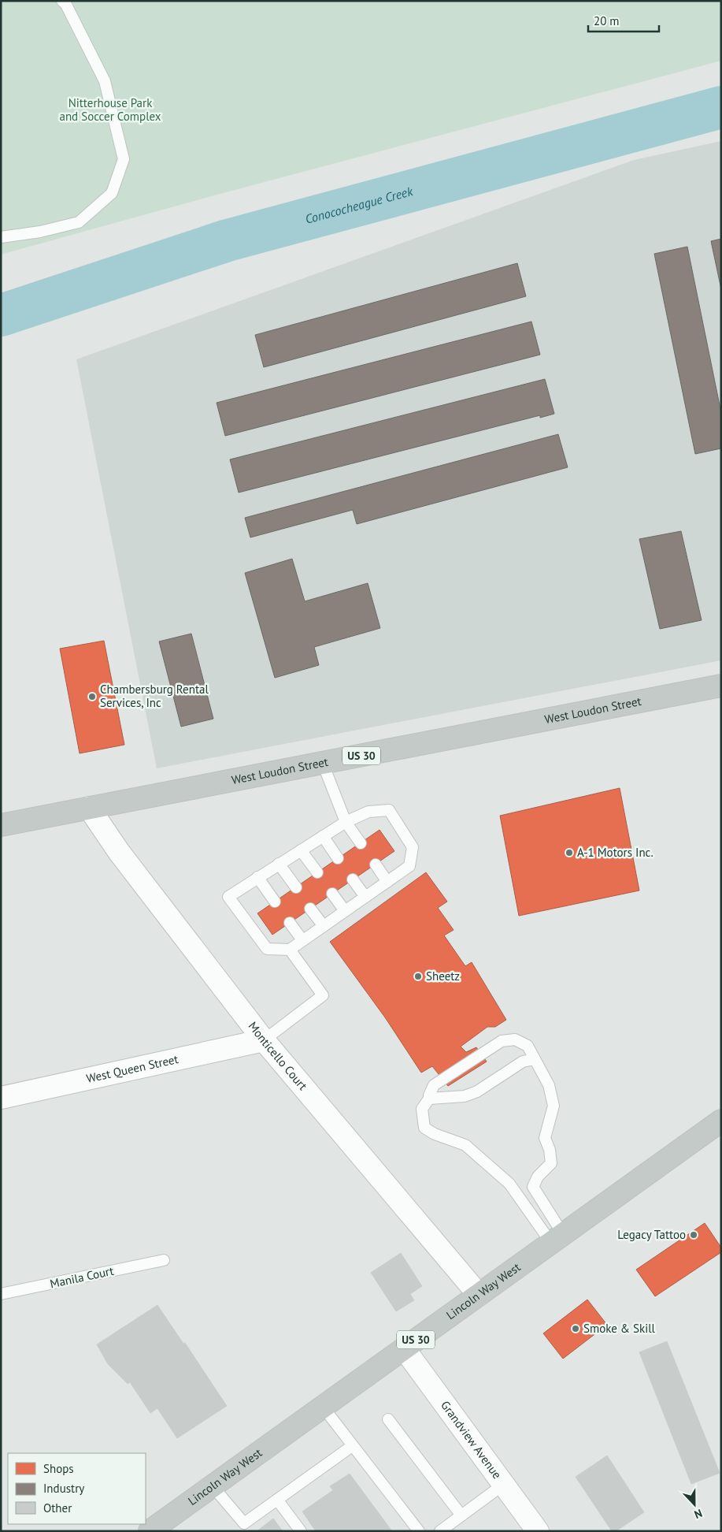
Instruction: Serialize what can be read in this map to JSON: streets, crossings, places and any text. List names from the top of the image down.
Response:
{
  "streets": {
    "highway": ["West Loudon Street", "US 30", "Lincoln Way West"],
    "street": ["Monticello Court", "West Queen Street", "Grandview Avenue"],
    "lane": ["Manila Court"]
  },
  "crossings": [
    ["West Loudon Street", "Monticello Court"],
    ["Monticello Court", "West Queen Street"],
    ["Monticello Court", "Lincoln Way West"],
    ["Lincoln Way West", "Grandview Avenue"]
  ],
  "water": ["Conococheague Creek"],
  "parks": ["Nitterhouse Park and Soccer Complex"],
  "places": [
    "Chambersburg Rental Services, Inc",
    "A-1 Motors Inc.",
    "Sheetz",
    "Legacy Tattoo",
    "Smoke & Skill"
  ],
  "legend": ["Shops", "Industry", "Other"],
  "scale_bar": "20 m",
  "north": "bottom"
}
